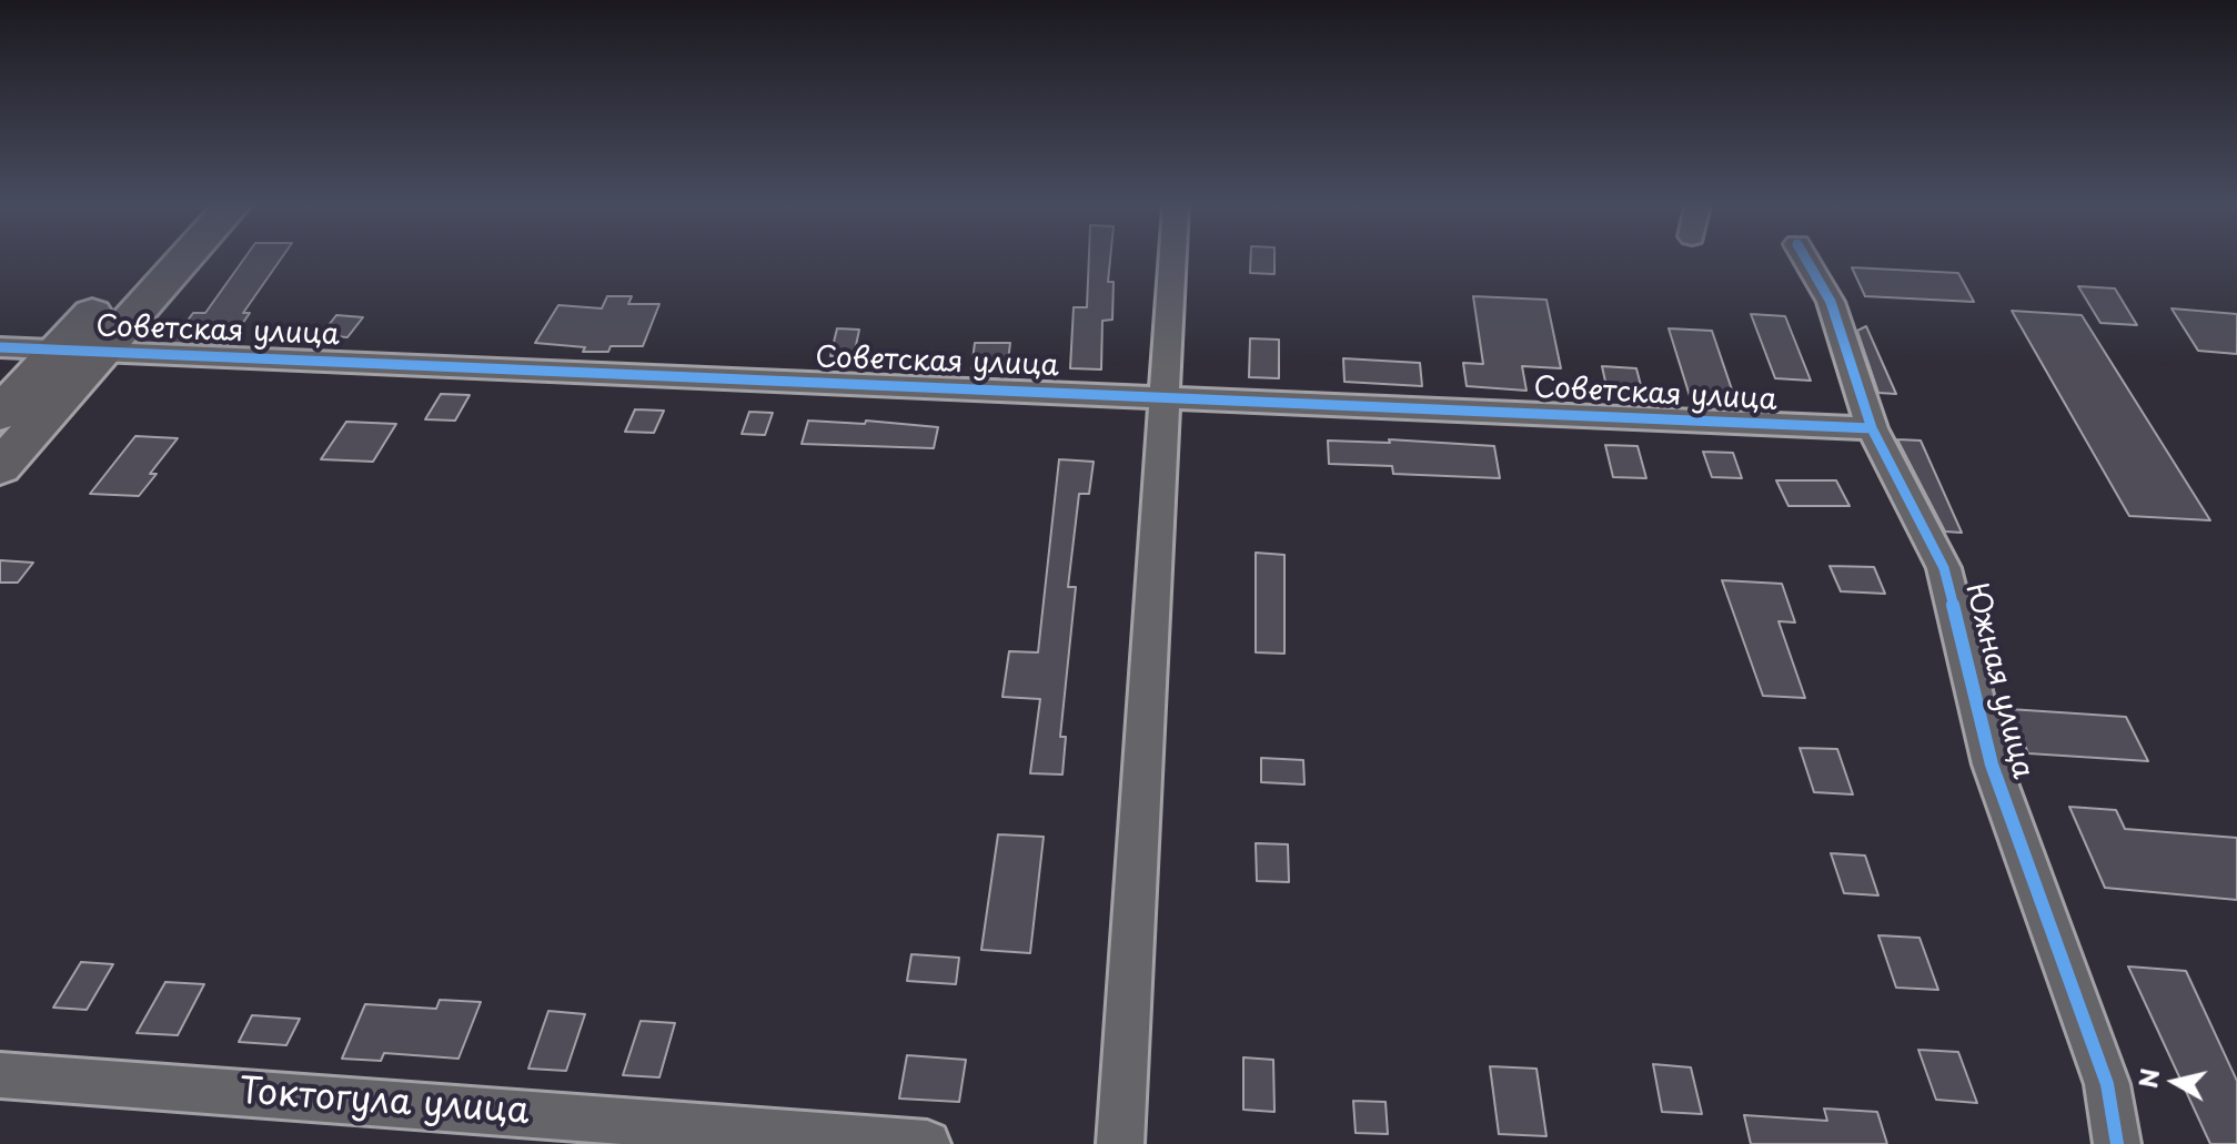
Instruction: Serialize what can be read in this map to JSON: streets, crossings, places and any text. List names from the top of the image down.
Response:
{
  "streets": {
    "street": ["Советская улица", "Южная улица", "Токтогула улица"]
  },
  "crossings": [
    ["Советская улица", "Южная улица"]
  ],
  "north": "left"
}
